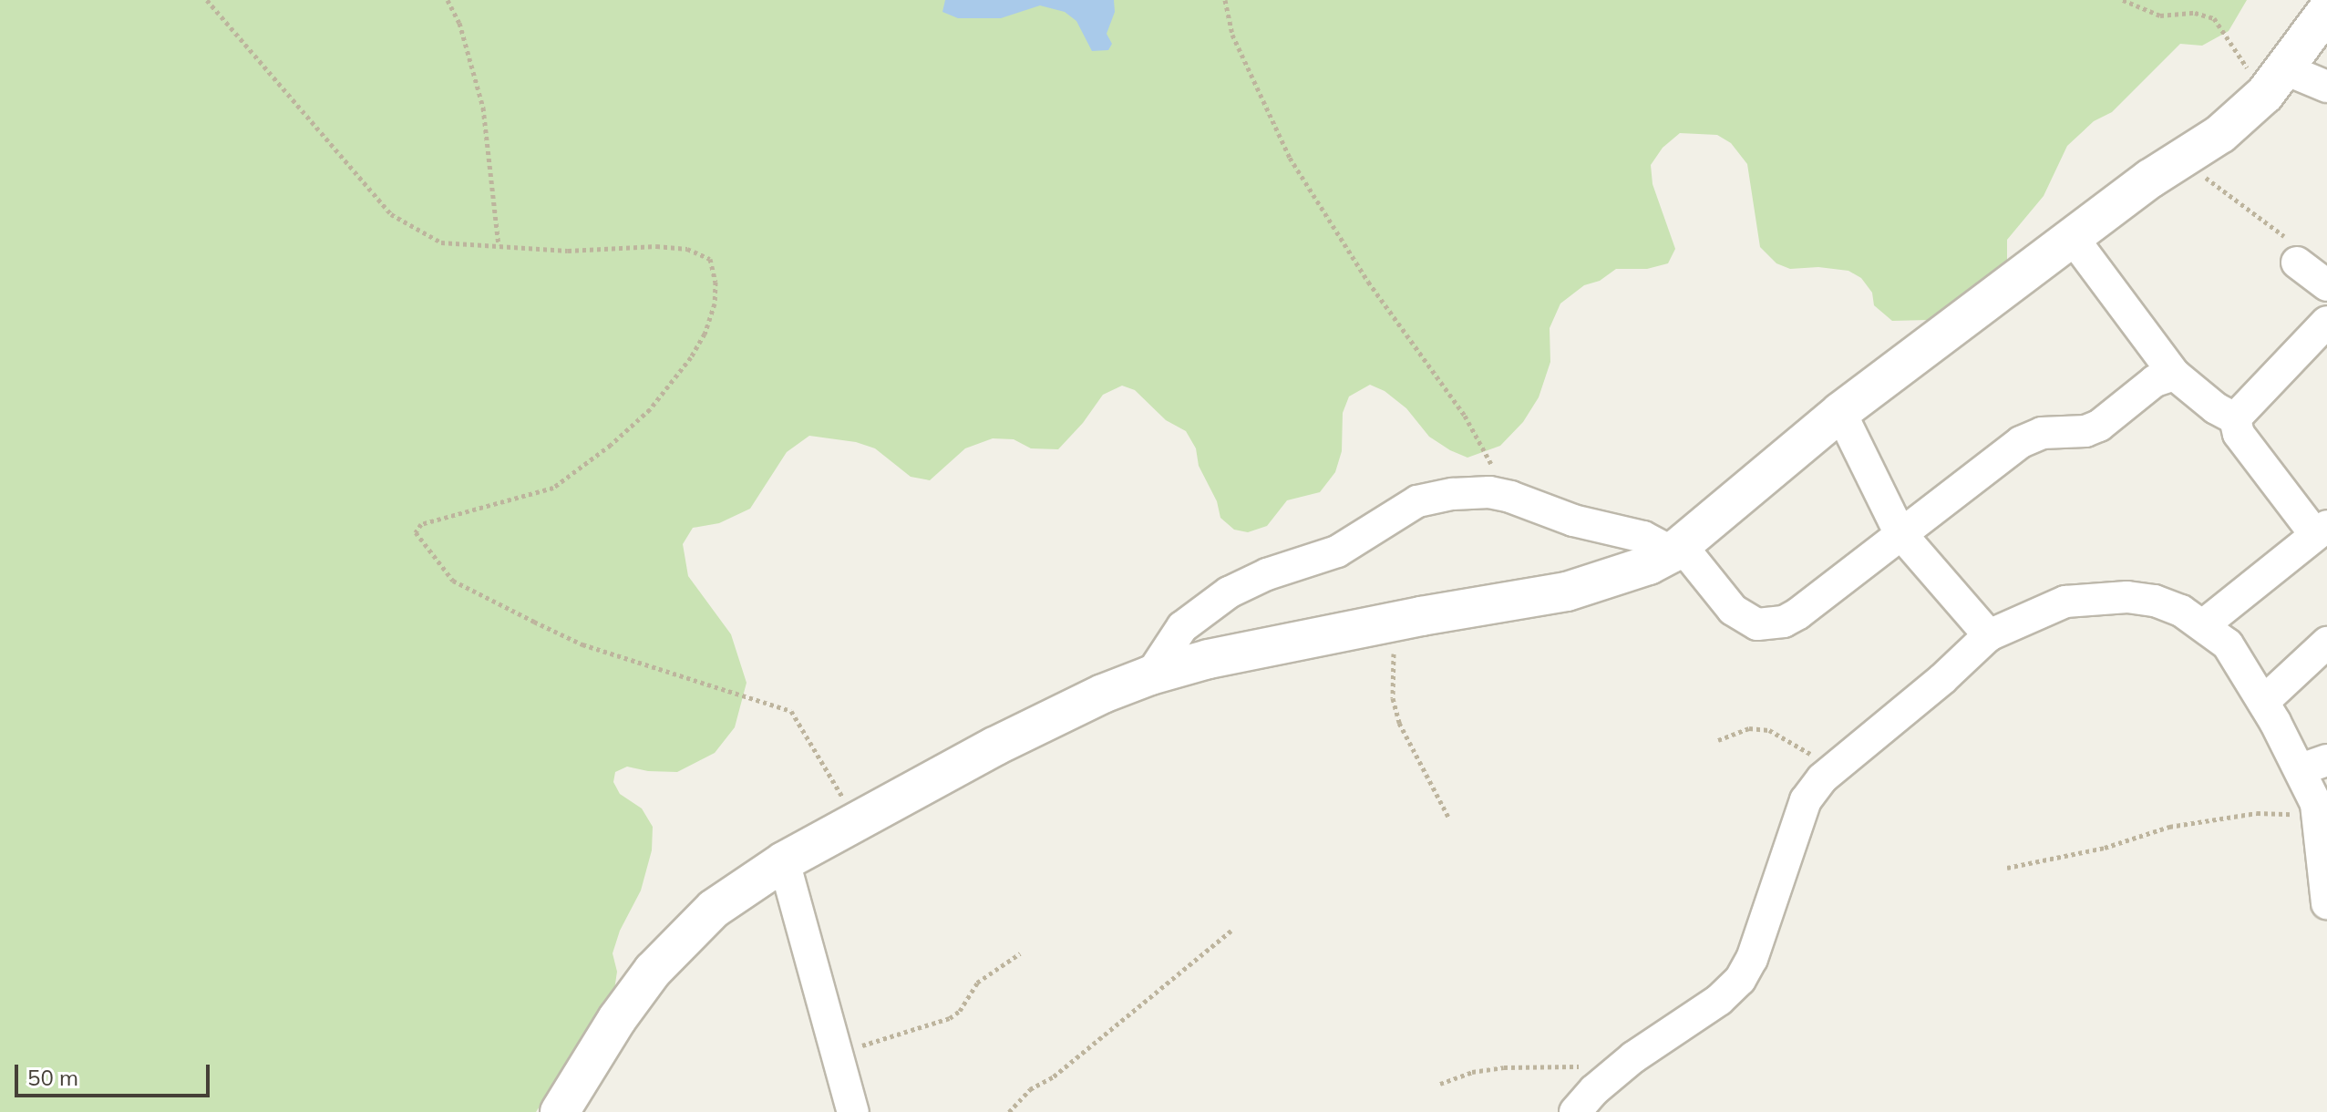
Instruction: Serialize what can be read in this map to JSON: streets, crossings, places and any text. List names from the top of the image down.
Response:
{
  "scale_bar": "50 m"
}
